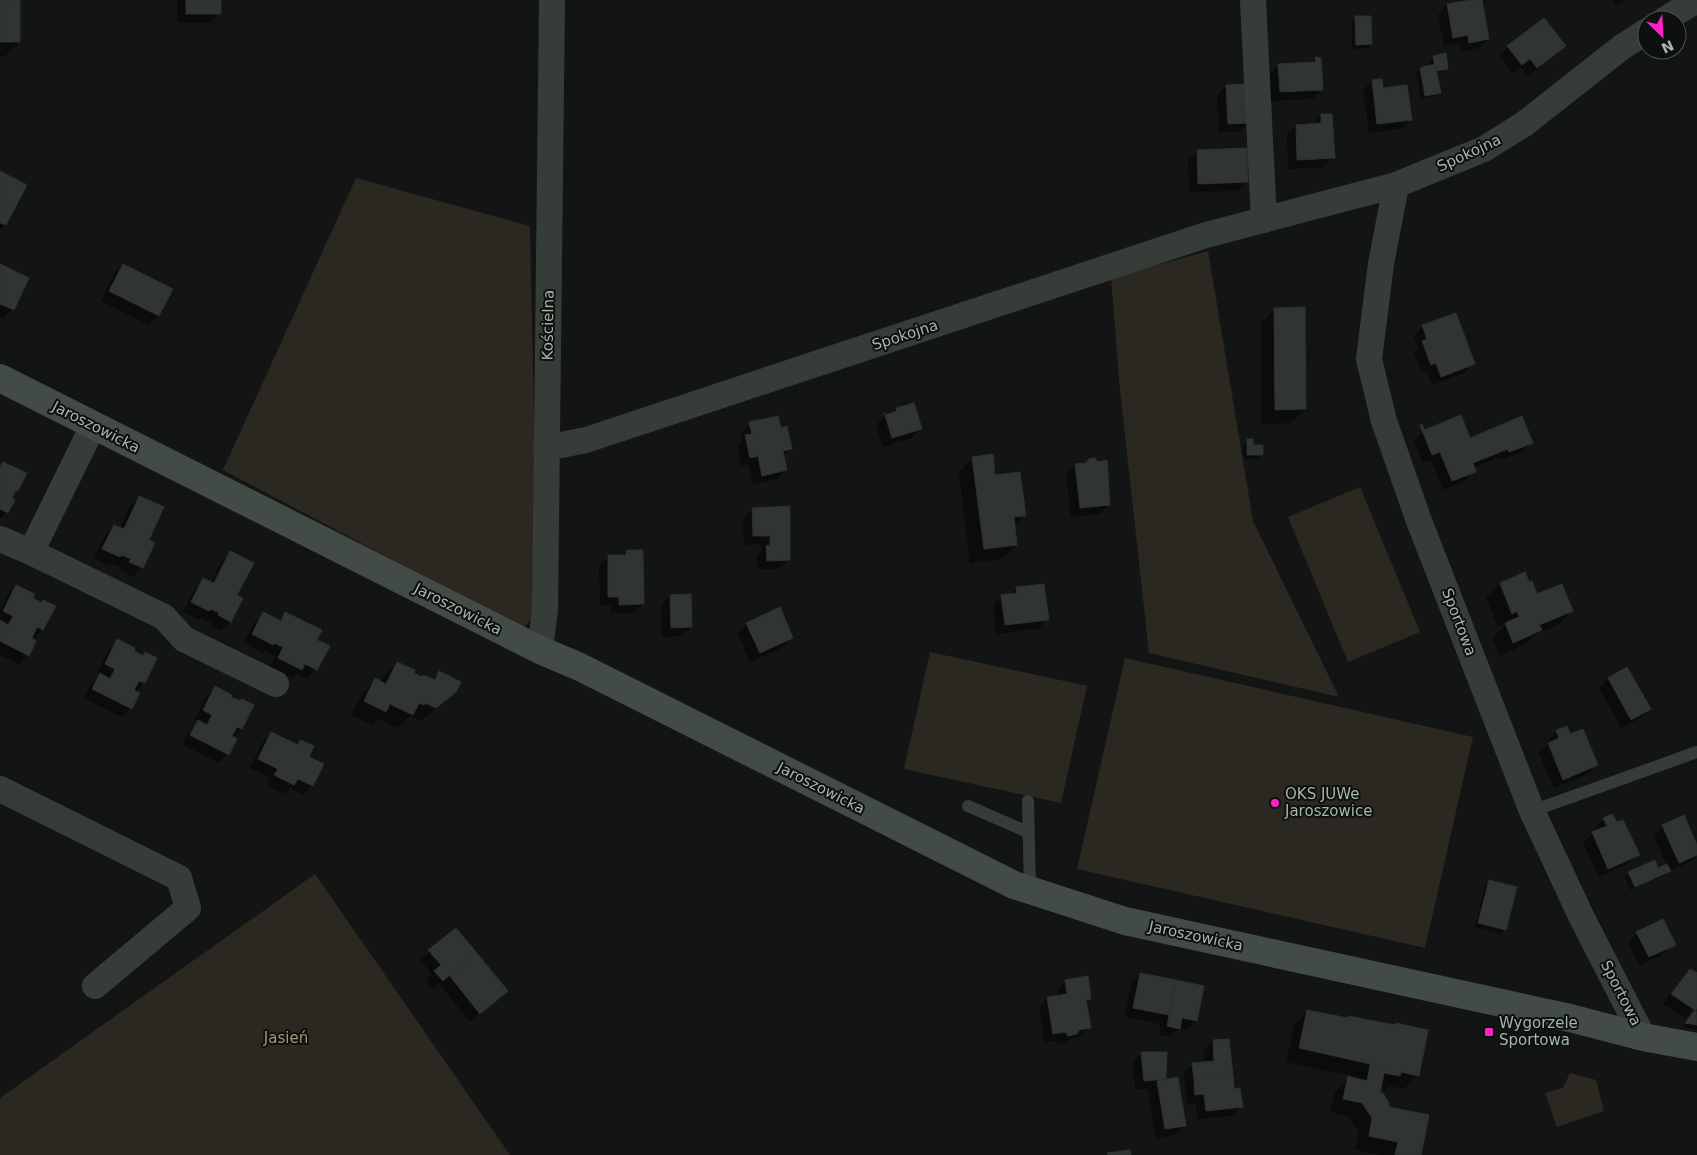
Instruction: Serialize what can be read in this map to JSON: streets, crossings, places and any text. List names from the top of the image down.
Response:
{
  "streets": {
    "street": [
      "Spokojna",
      "Kościelna",
      "Jaroszowicka",
      "Sportowa"
    ]
  },
  "crossings": [
    ["Spokojna", "Kościelna"],
    ["Spokojna", "Sportowa"],
    ["Kościelna", "Jaroszowicka"],
    ["Jaroszowicka", "Sportowa"]
  ],
  "parks": ["Jasień"],
  "places": {
    "other": ["OKS JUWe Jaroszowice"],
    "transit": ["Wygorzele Sportowa"]
  },
  "north": "bottom right"
}
